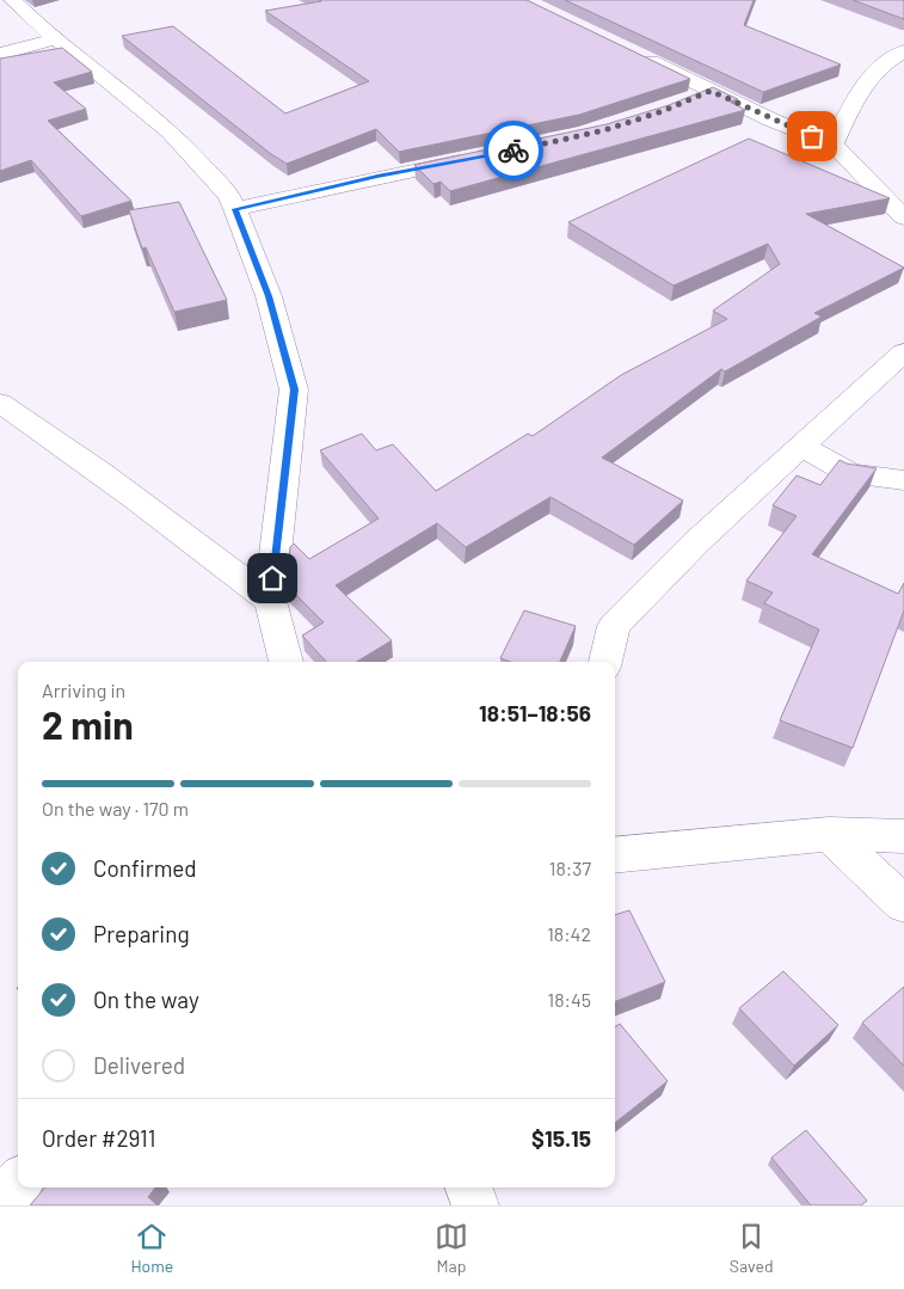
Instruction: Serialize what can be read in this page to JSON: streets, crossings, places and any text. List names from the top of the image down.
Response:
{
  "page": {
    "heading": ["2 min", "Arriving in", "18:51–18:56"],
    "panel": ["Order #2911", "$15.15"],
    "bar": "On the way · 170 m",
    "list": [
      ["Confirmed", "18:37"],
      ["Preparing", "18:42"],
      ["On the way", "18:45"],
      "Delivered"
    ],
    "tabs": ["Home", "Map", "Saved"]
  }
}
